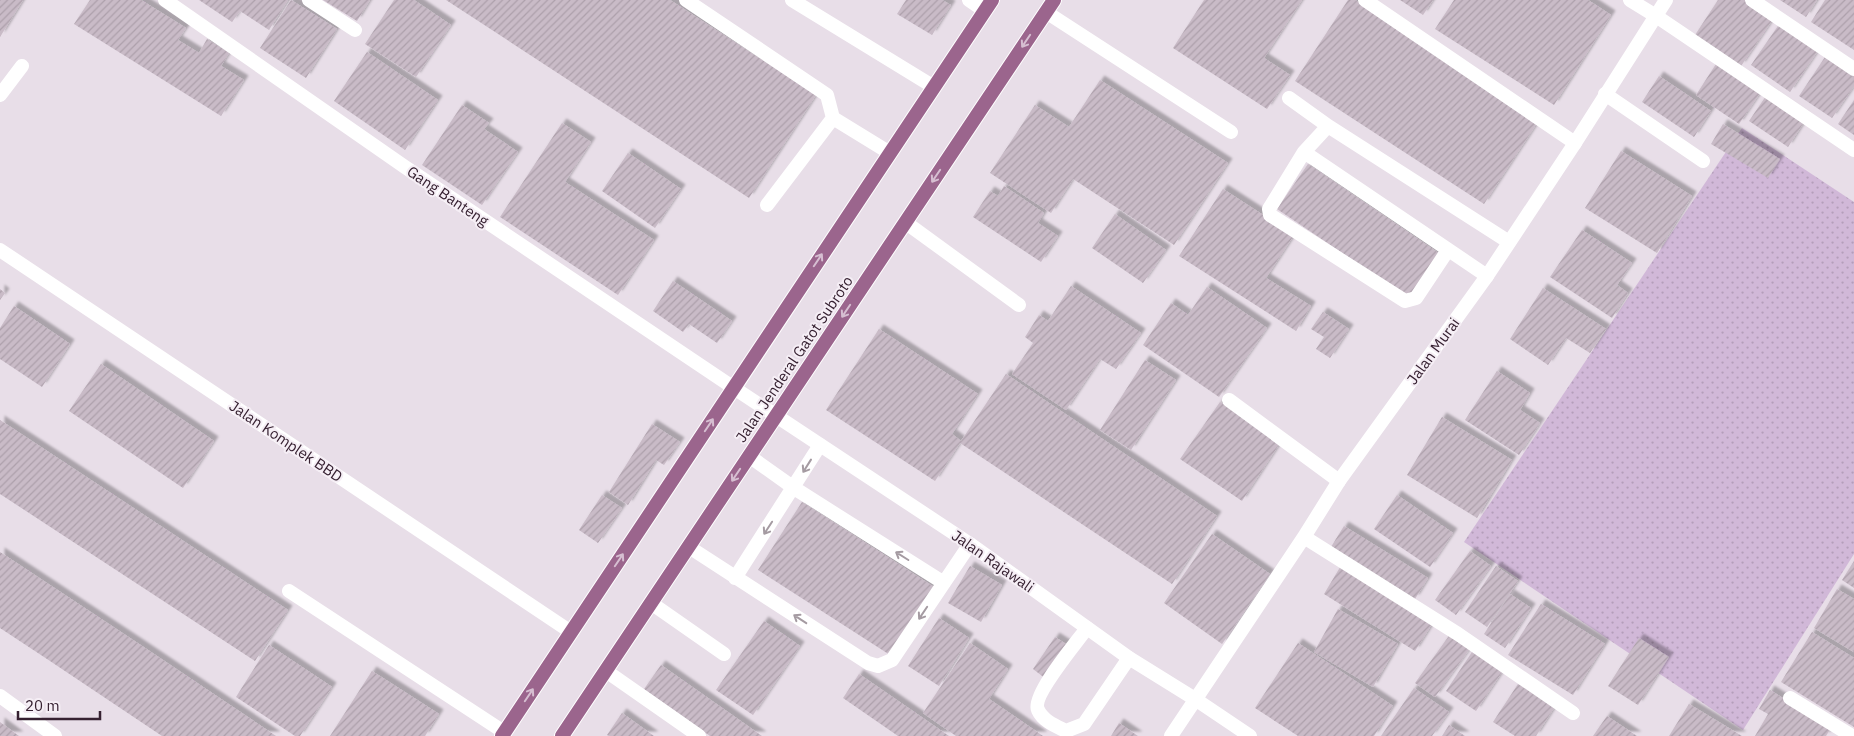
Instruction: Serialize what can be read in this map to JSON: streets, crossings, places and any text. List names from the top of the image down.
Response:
{
  "streets": {
    "main road": ["Jalan Jenderal Gatot Subroto"],
    "street": [
      "Gang Banteng",
      "Jalan Murai",
      "Jalan Komplek BBD",
      "Jalan Rajawali"
    ]
  },
  "crossings": [
    ["Gang Banteng", "Jalan Rajawali"],
    ["Jalan Murai", "Jalan Rajawali"],
    ["Jalan Jenderal Gatot Subroto", "Jalan Rajawali"]
  ],
  "scale_bar": "20 m"
}
